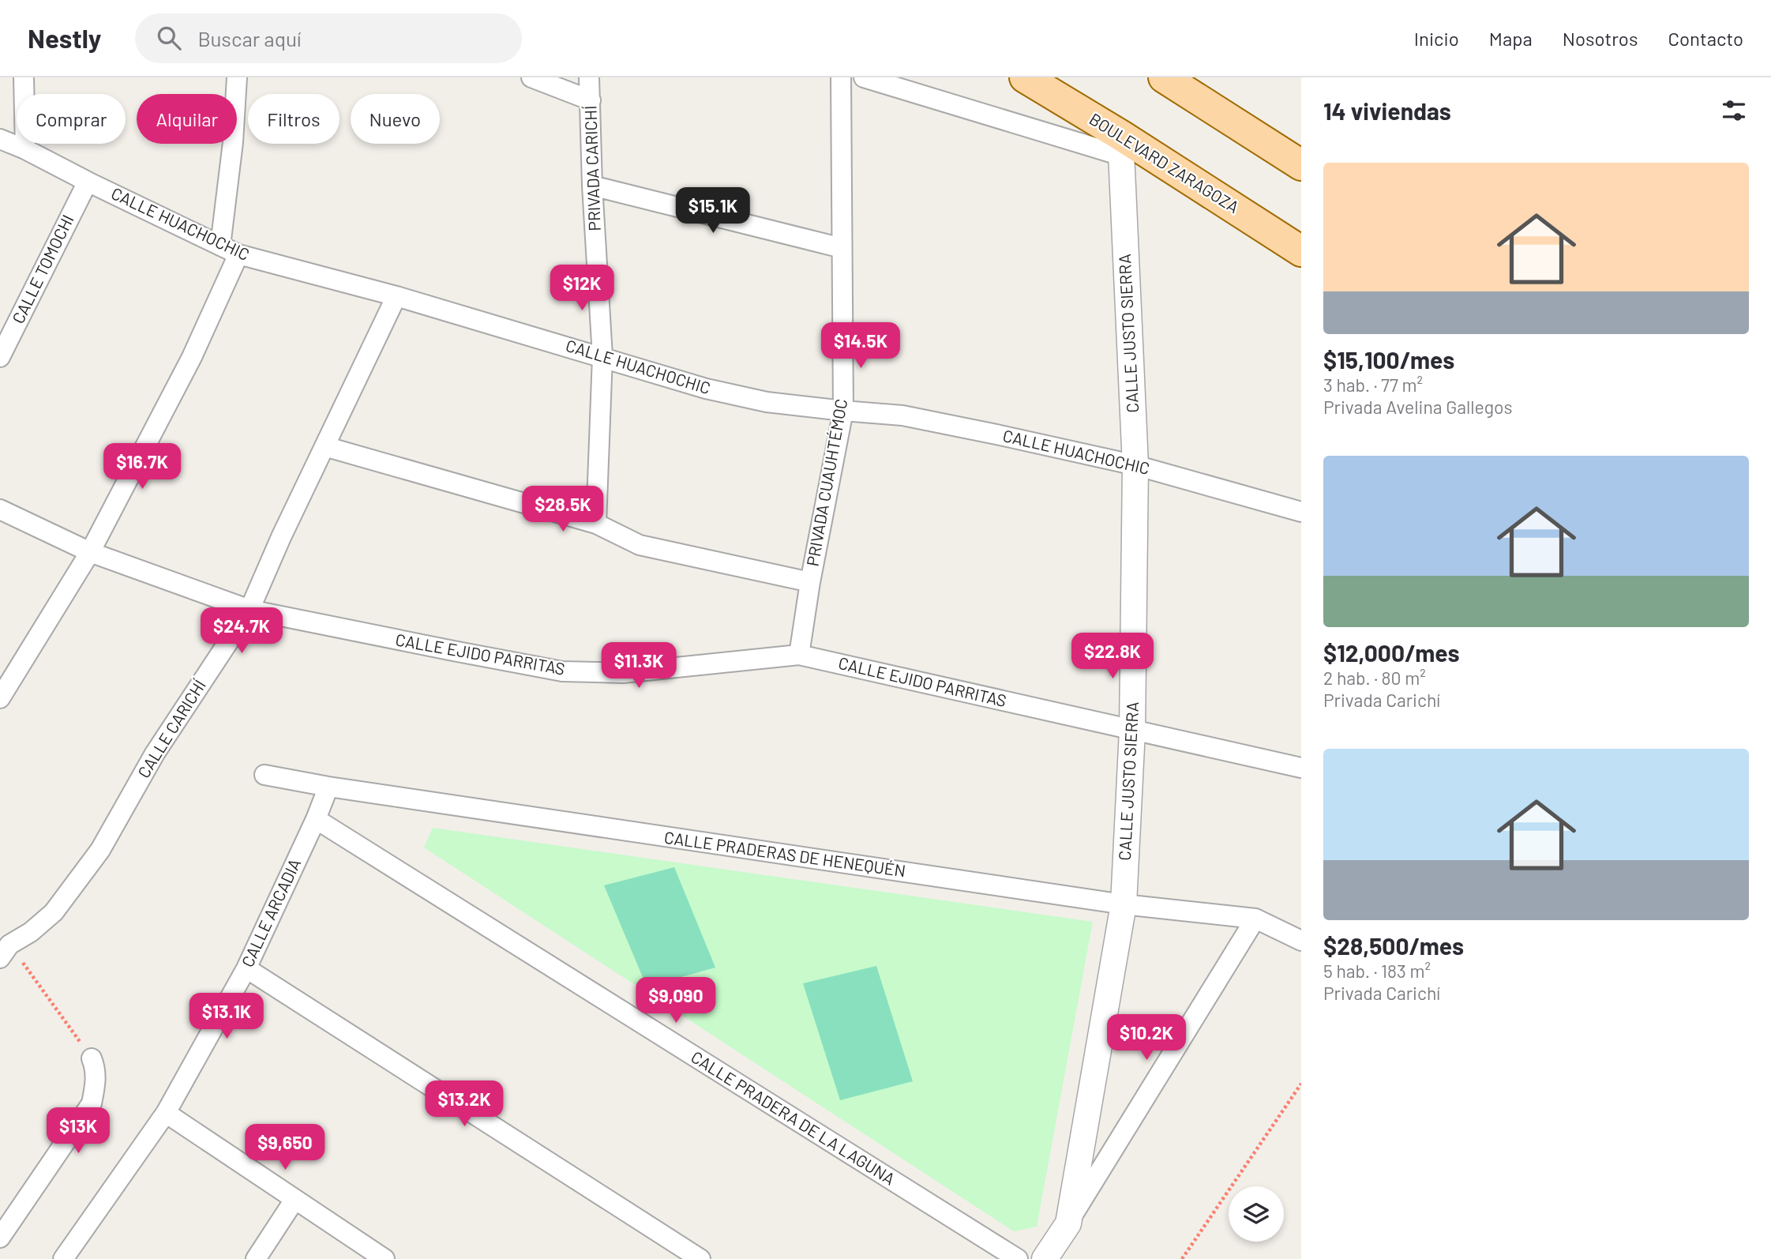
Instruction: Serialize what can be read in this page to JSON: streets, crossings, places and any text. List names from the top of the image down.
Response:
{
  "streets": {
    "main road": ["BOULEVARD ZARAGOZA"],
    "street": [
      "PRIVADA CARICHÍ",
      "CALLE HUACHOCHIC",
      "CALLE TOMOCHI",
      "CALLE JUSTO SIERRA",
      "PRIVADA CUAUHTÉMOC",
      "CALLE EJIDO PARRITAS",
      "CALLE CARICHÍ",
      "CALLE PRADERAS DE HENEQUÉN",
      "CALLE ARCADIA",
      "CALLE PRADERA DE LA LAGUNA"
    ]
  },
  "crossings": [
    ["BOULEVARD ZARAGOZA", "CALLE JUSTO SIERRA"],
    ["PRIVADA CARICHÍ", "CALLE HUACHOCHIC"],
    ["CALLE HUACHOCHIC", "CALLE TOMOCHI"],
    ["CALLE HUACHOCHIC", "CALLE JUSTO SIERRA"],
    ["CALLE HUACHOCHIC", "PRIVADA CUAUHTÉMOC"],
    ["CALLE HUACHOCHIC", "CALLE CARICHÍ"],
    ["CALLE JUSTO SIERRA", "CALLE EJIDO PARRITAS"],
    ["CALLE JUSTO SIERRA", "CALLE PRADERAS DE HENEQUÉN"],
    ["PRIVADA CUAUHTÉMOC", "CALLE EJIDO PARRITAS"],
    ["CALLE EJIDO PARRITAS", "CALLE CARICHÍ"],
    ["CALLE PRADERAS DE HENEQUÉN", "CALLE ARCADIA"],
    ["CALLE ARCADIA", "CALLE PRADERA DE LA LAGUNA"]
  ],
  "page": {
    "header": "Nestly",
    "search": "Buscar aquí",
    "nav": [
      "Inicio",
      "Mapa",
      "Nosotros",
      "Contacto"
    ],
    "heading": "14 viviendas",
    "chip": [
      "Comprar",
      "Alquilar",
      "Filtros",
      "Nuevo"
    ],
    "list": [
      {
        "name": "$15,100/mes",
        "note": "3 hab. · 77 m² · Privada Avelina Gallegos"
      },
      {
        "name": "$12,000/mes",
        "note": "2 hab. · 80 m² · Privada Carichí"
      },
      {
        "name": "$28,500/mes",
        "note": "5 hab. · 183 m² · Privada Carichí"
      }
    ],
    "price": [
      "$15.1K",
      "$12K",
      "$14.5K",
      "$16.7K",
      "$28.5K",
      "$24.7K",
      "$22.8K",
      "$11.3K",
      "$9,090",
      "$13.1K",
      "$10.2K",
      "$13.2K",
      "$13K",
      "$9,650"
    ]
  }
}
